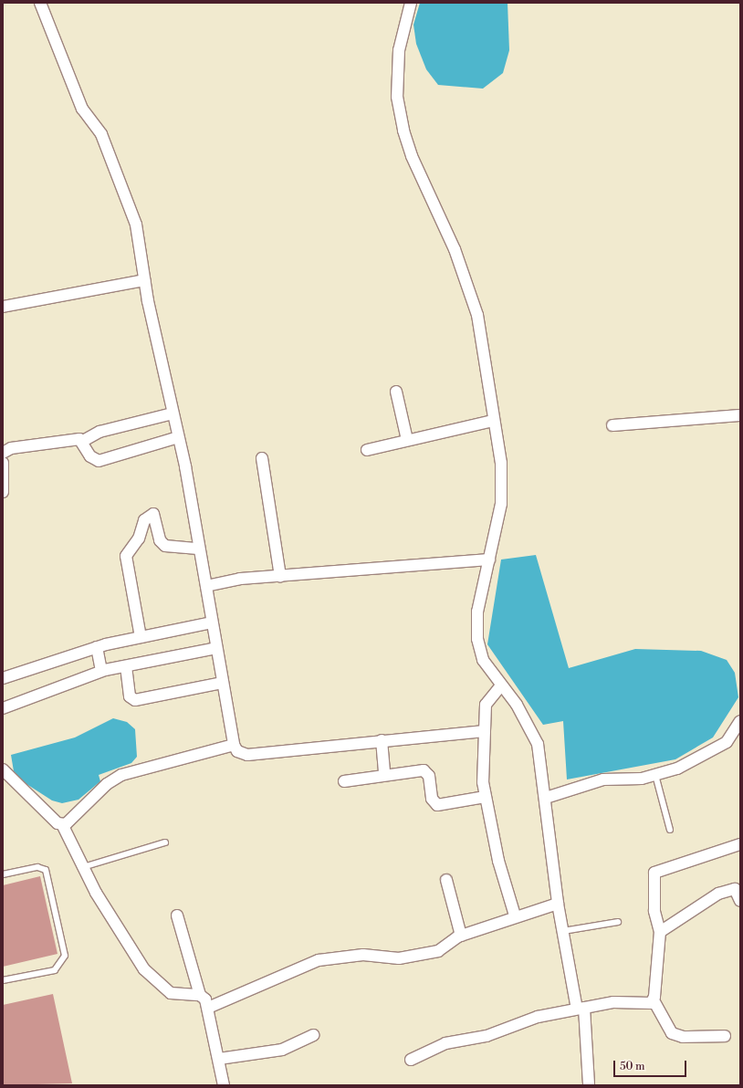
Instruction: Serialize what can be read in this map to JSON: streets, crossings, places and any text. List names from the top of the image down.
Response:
{
  "scale_bar": "50 m"
}
